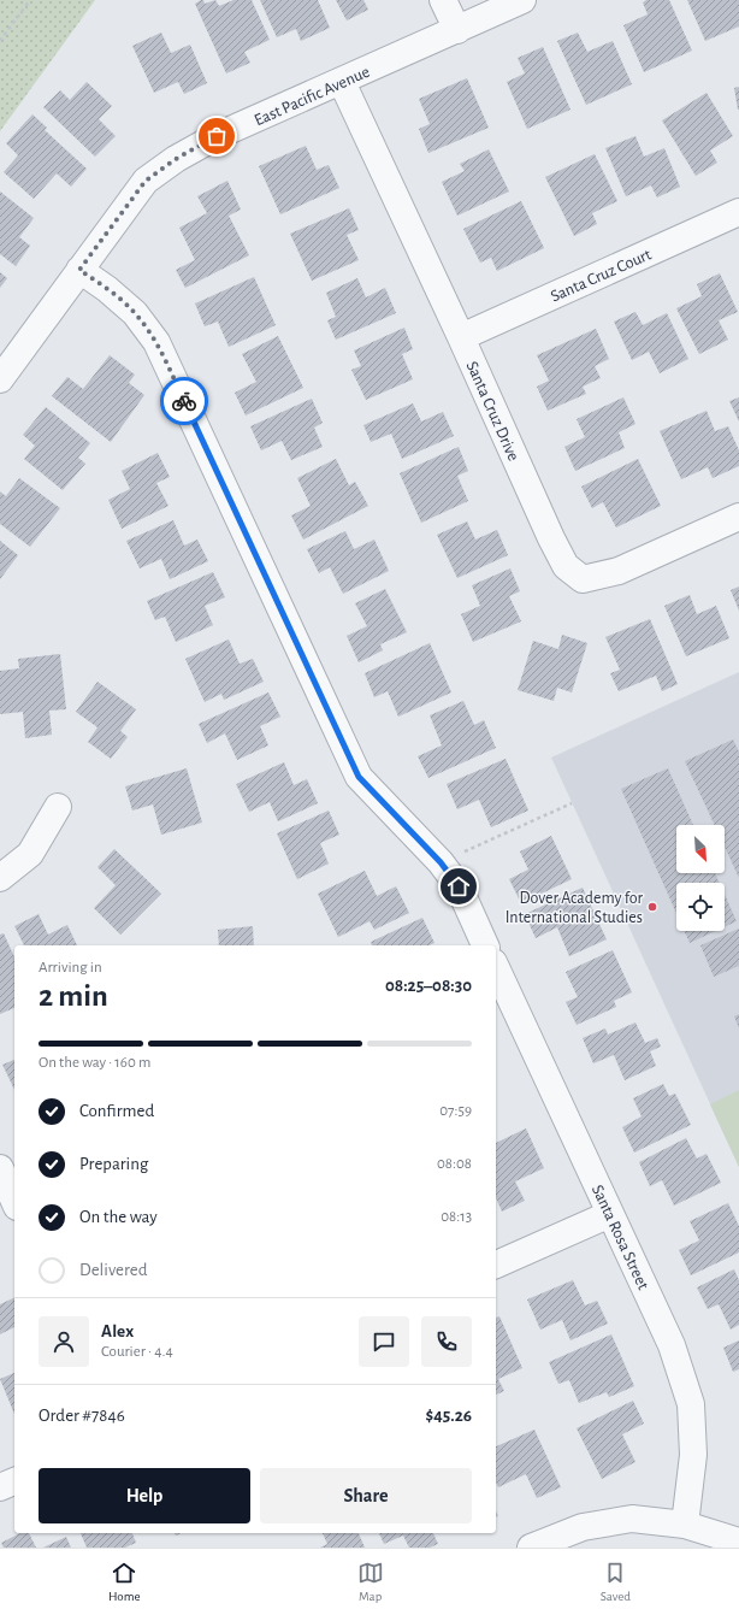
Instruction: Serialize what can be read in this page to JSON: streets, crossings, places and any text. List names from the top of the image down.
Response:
{
  "streets": {
    "street": [
      "East Pacific Avenue",
      "Santa Cruz Court",
      "Santa Cruz Drive",
      "Santa Rosa Street"
    ]
  },
  "crossings": [
    ["East Pacific Avenue", "Santa Cruz Drive"],
    ["Santa Cruz Court", "Santa Cruz Drive"]
  ],
  "places": ["Dover Academy for International Studies"],
  "north": "bottom right",
  "page": {
    "heading": ["2 min", "Arriving in", "08:25–08:30"],
    "panel": [
      "Alex",
      "Courier · 4.4",
      "Order #7846",
      "$45.26"
    ],
    "bar": "On the way · 160 m",
    "list": [
      ["Confirmed", "07:59"],
      ["Preparing", "08:08"],
      ["On the way", "08:13"],
      "Delivered"
    ],
    "buttons": ["Help", "Share"],
    "tabs": ["Home", "Map", "Saved"]
  }
}
